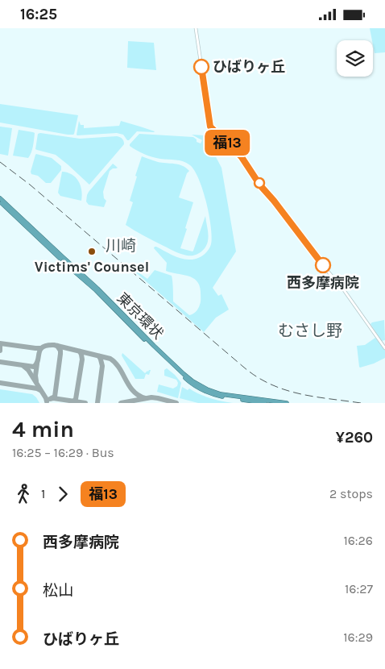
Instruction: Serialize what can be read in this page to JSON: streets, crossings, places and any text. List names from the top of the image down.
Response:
{
  "streets": {
    "highway": ["東京環状"]
  },
  "districts": ["川崎", "むさし野"],
  "places": ["ひばりヶ丘", "Victims' Counsel", "西多摩病院"],
  "lines": ["bus line 福13"],
  "page": {
    "status": "16:25",
    "on_map": "福13",
    "heading": ["4 min", "16:25 – 16:29 · Bus", "¥260"],
    "legs": ["1", "福13", "2 stops"],
    "list": [
      {
        "name": "西多摩病院",
        "value": "16:26"
      },
      {
        "name": "松山",
        "value": "16:27"
      },
      {
        "name": "ひばりヶ丘",
        "value": "16:29"
      }
    ]
  }
}
